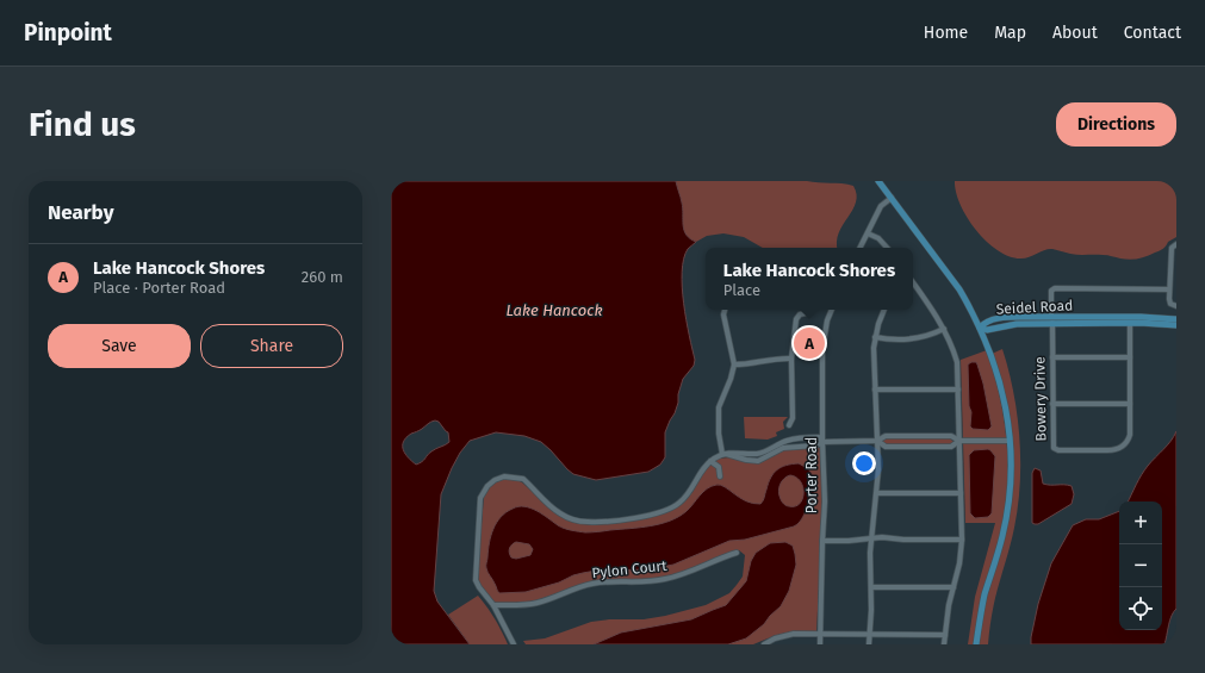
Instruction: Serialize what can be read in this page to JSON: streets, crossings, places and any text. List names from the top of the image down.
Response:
{
  "streets": {
    "main road": ["Seidel Road"],
    "street": ["Bowery Drive", "Porter Road", "Pylon Court"]
  },
  "crossings": [
    ["Seidel Road", "Bowery Drive"]
  ],
  "water": ["Lake Hancock"],
  "page": {
    "header": "Pinpoint",
    "nav": [
      "Home",
      "Map",
      "About",
      "Contact"
    ],
    "buttons": [
      "Directions",
      ["Save", "Share"]
    ],
    "title": "Find us",
    "heading": "Nearby",
    "list": [
      {
        "mark": "A",
        "name": "Lake Hancock Shores",
        "note": "Place · Porter Road",
        "value": "260 m"
      }
    ],
    "popup": ["Lake Hancock Shores", "Place"],
    "pins": "A",
    "map_buttons": ["+", "−"]
  }
}
